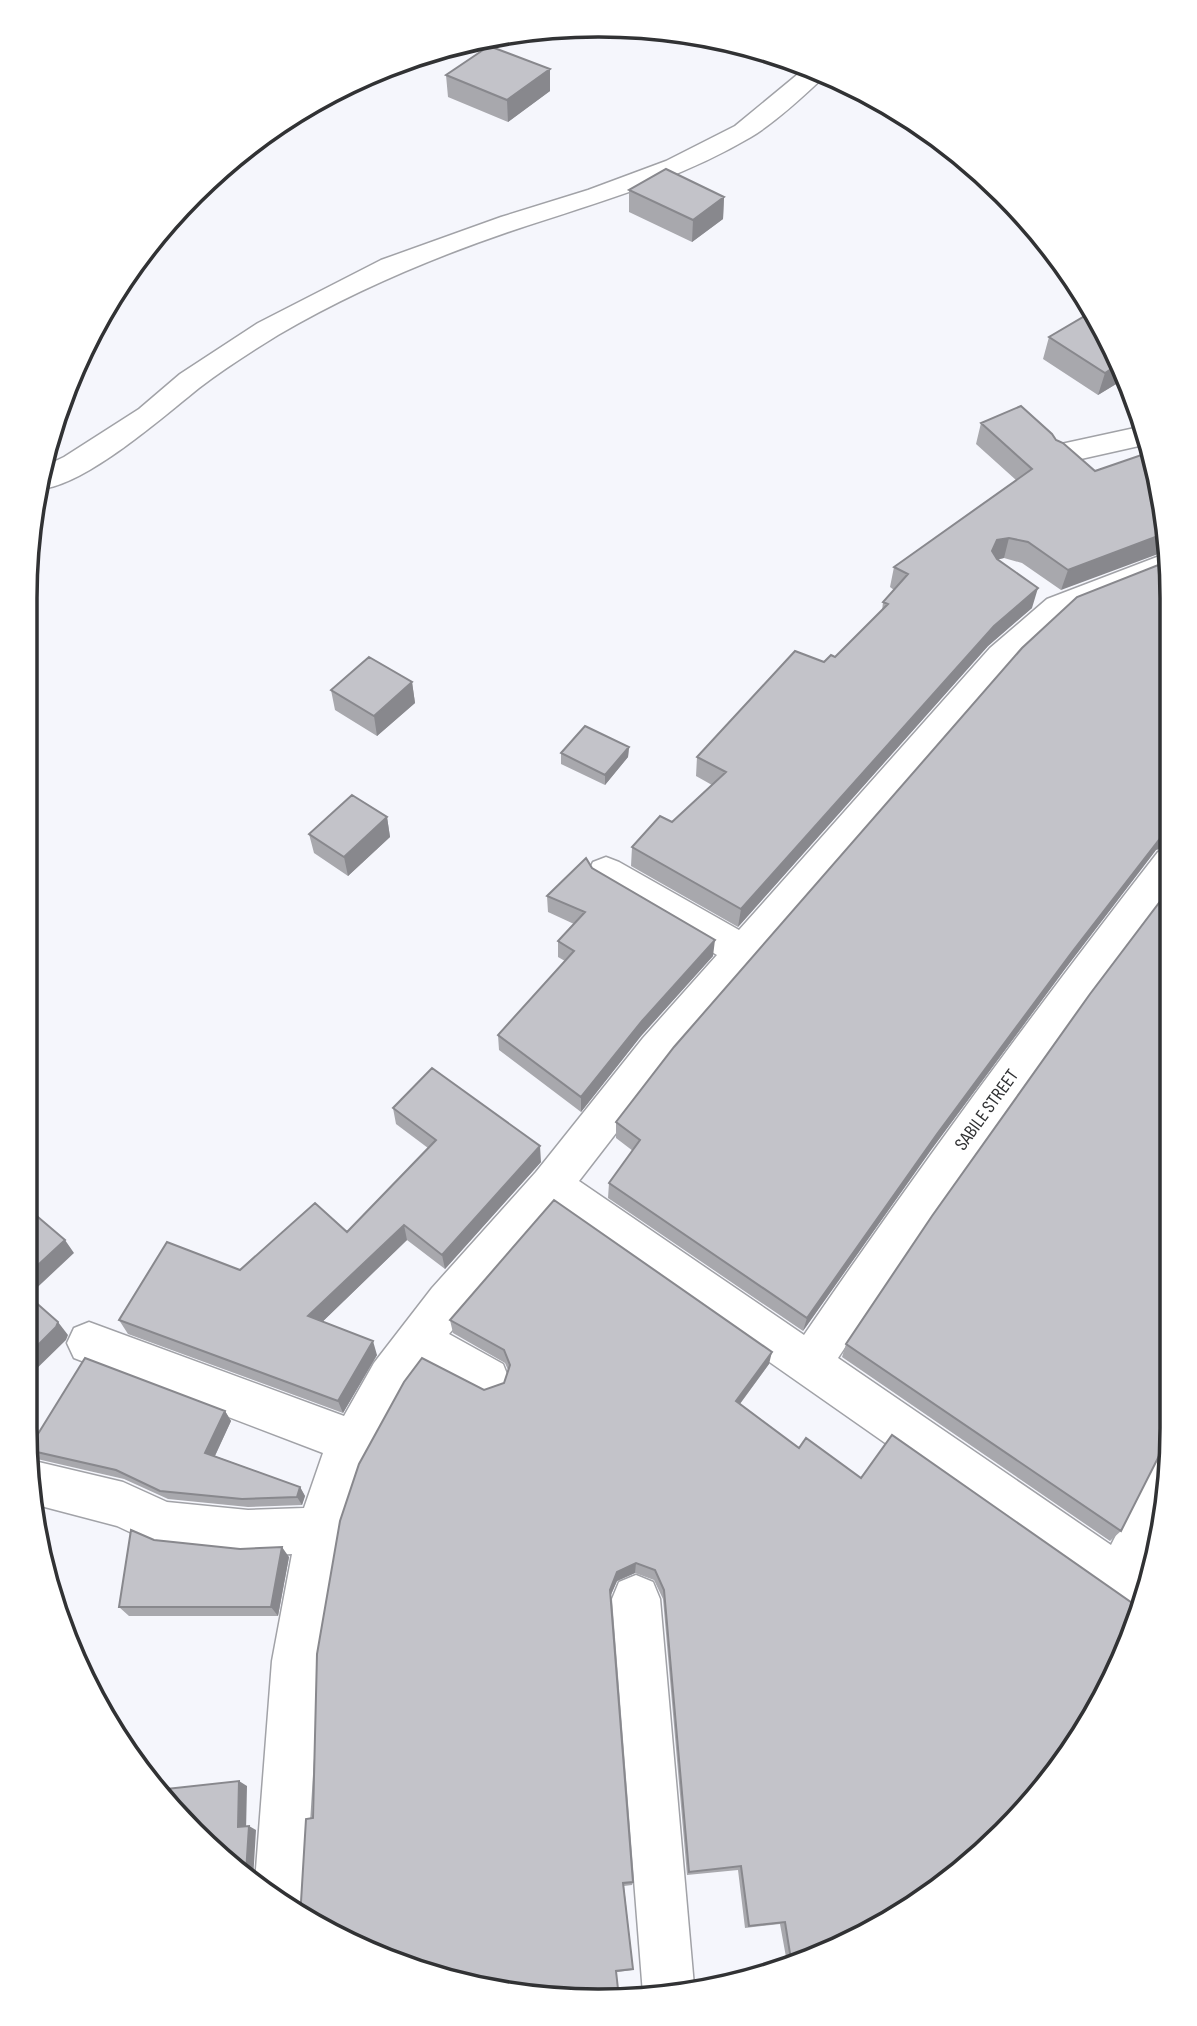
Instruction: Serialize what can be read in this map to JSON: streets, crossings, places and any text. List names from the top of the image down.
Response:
{
  "streets": {
    "street": ["SABILE STREET"]
  }
}
